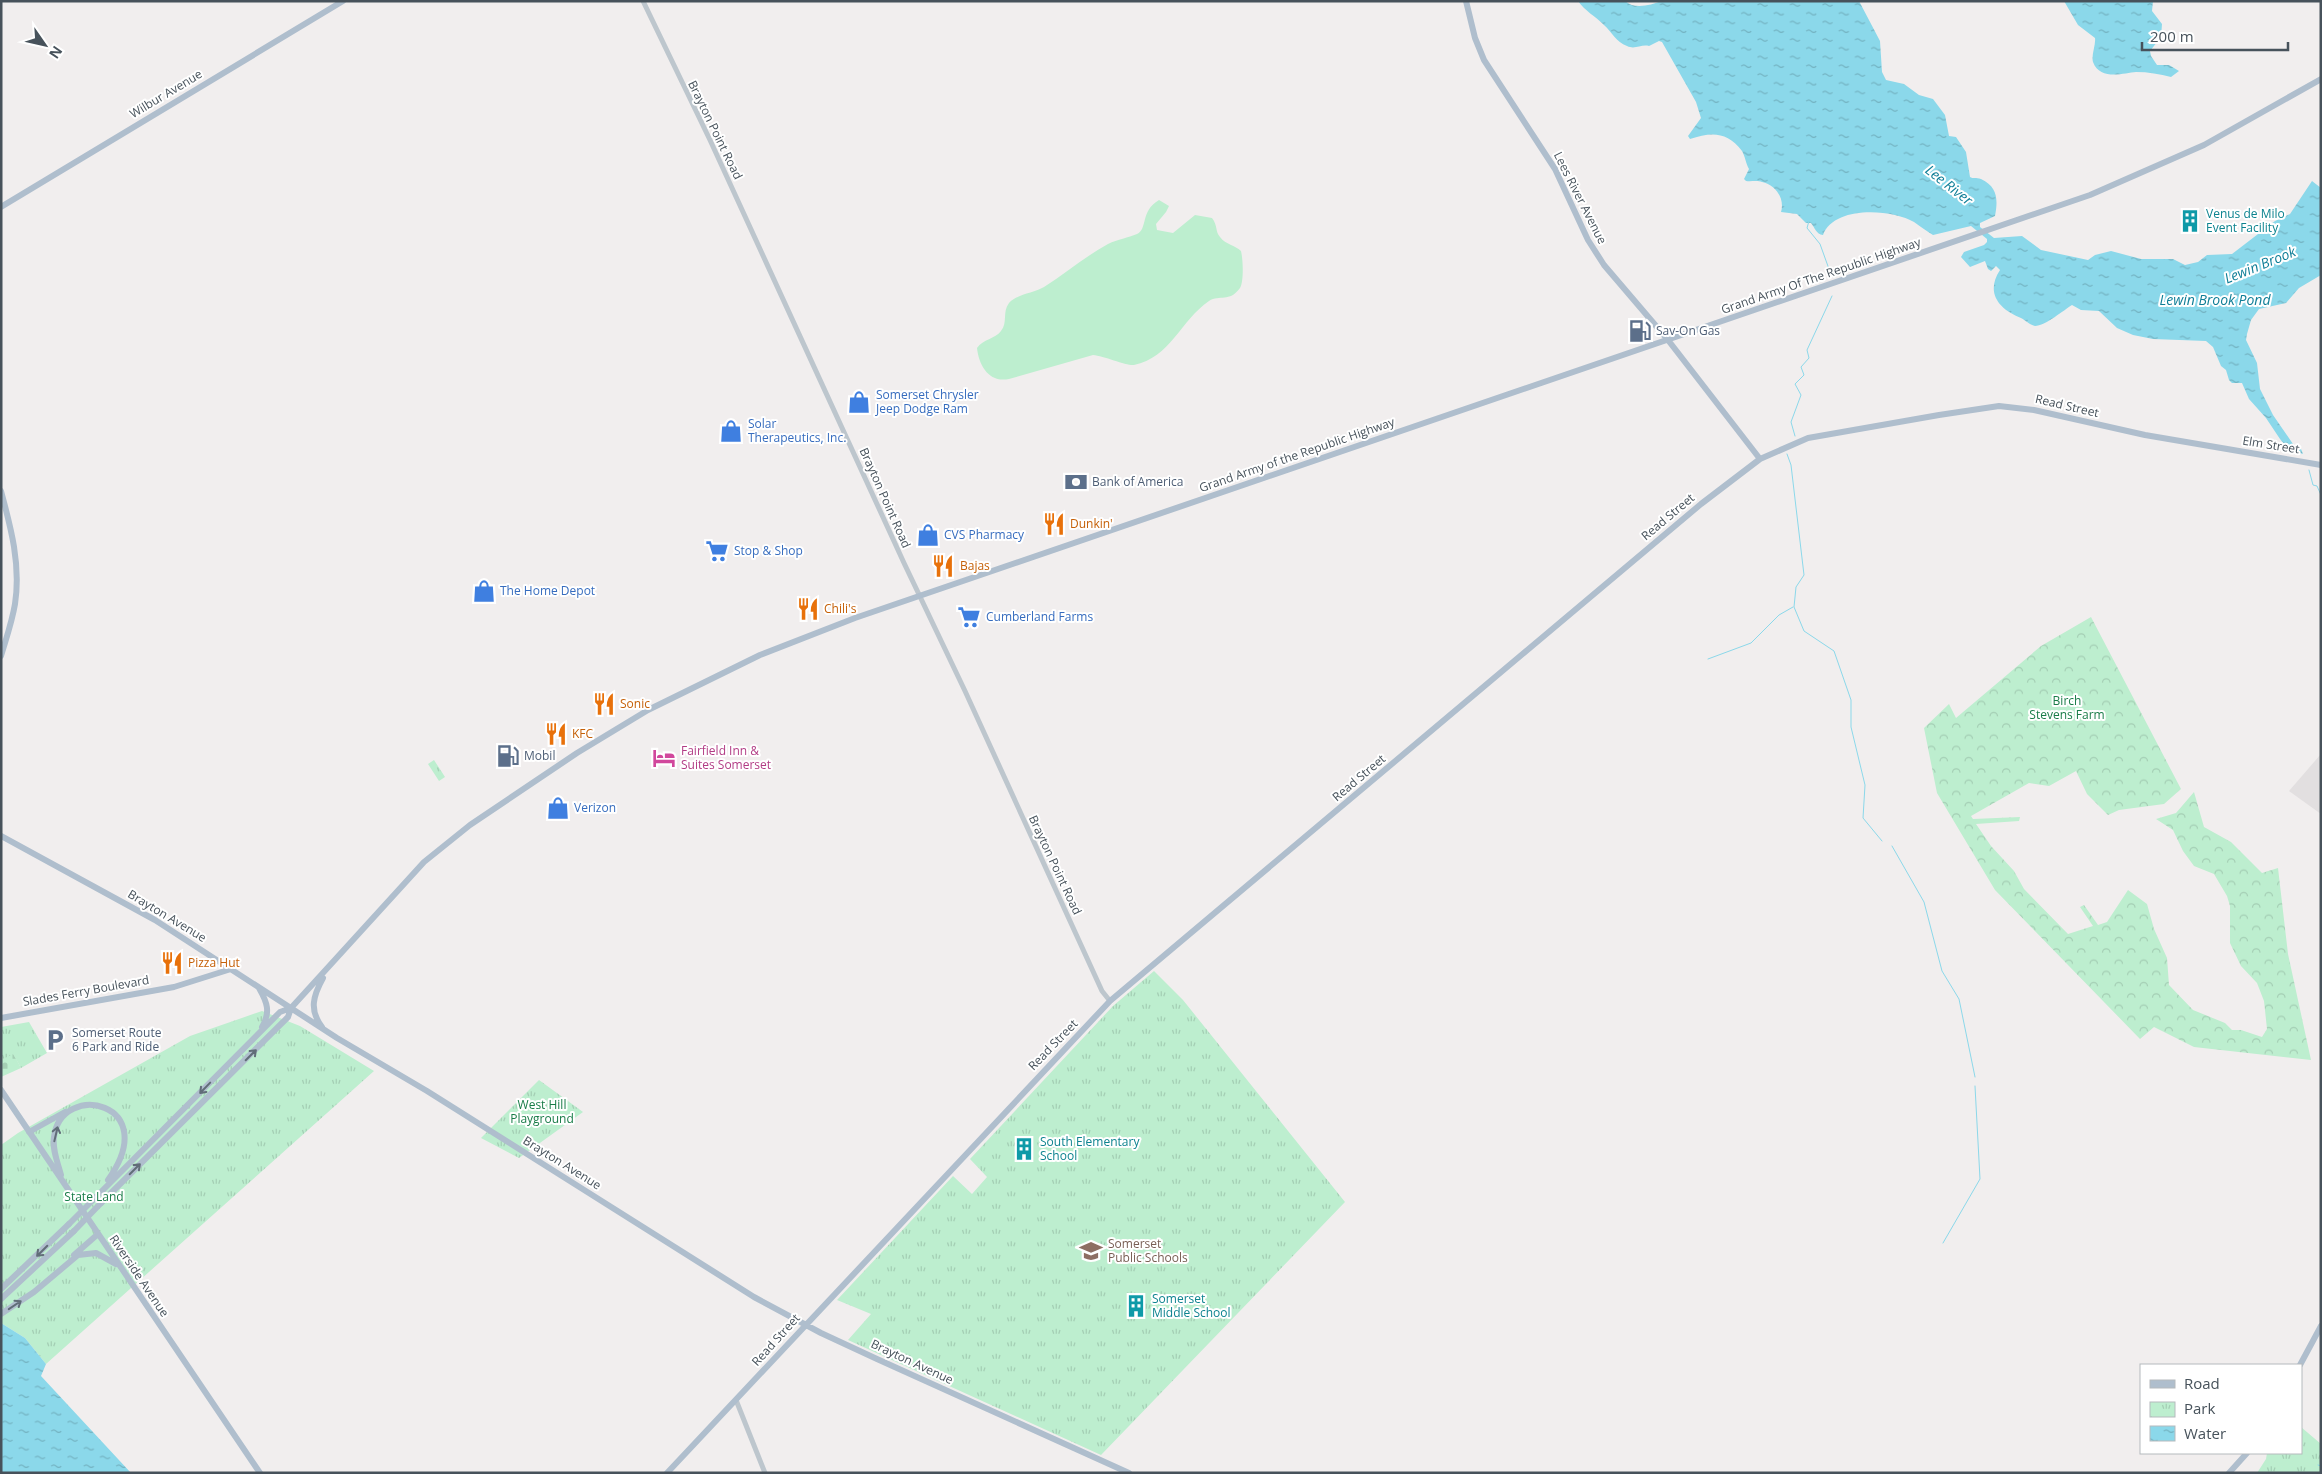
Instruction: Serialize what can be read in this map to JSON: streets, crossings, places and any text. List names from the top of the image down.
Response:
{
  "streets": {
    "main road": [
      "Wilbur Avenue",
      "Lees River Avenue",
      "Grand Army Of The Republic Highway",
      "Read Street",
      "Elm Street",
      "Grand Army of the Republic Highway",
      "Brayton Avenue",
      "Slades Ferry Boulevard",
      "Riverside Avenue"
    ],
    "street": ["Brayton Point Road"]
  },
  "crossings": [
    ["Brayton Point Road", "Read Street"],
    ["Brayton Point Road", "Grand Army of the Republic Highway"],
    ["Lees River Avenue", "Grand Army Of The Republic Highway"],
    ["Lees River Avenue", "Read Street"],
    ["Lees River Avenue", "Grand Army of the Republic Highway"],
    ["Grand Army Of The Republic Highway", "Grand Army of the Republic Highway"],
    ["Read Street", "Elm Street"],
    ["Read Street", "Brayton Avenue"],
    ["Grand Army of the Republic Highway", "Brayton Avenue"],
    ["Brayton Avenue", "Slades Ferry Boulevard"]
  ],
  "water": ["Lee River", "Lewin Brook", "Lewin Brook Pond"],
  "parks": ["Birch Stevens Farm", "West Hill Playground", "State Land"],
  "places": {
    "building": ["Venus de Milo Event Facility", "South Elementary School", "Somerset Middle School"],
    "fuel station": ["Sav-On Gas", "Mobil"],
    "shop": [
      "Somerset Chrysler Jeep Dodge Ram",
      "Solar Therapeutics, Inc.",
      "CVS Pharmacy",
      "The Home Depot",
      "Verizon"
    ],
    "bank": ["Bank of America"],
    "restaurant": [
      "Dunkin'",
      "Bajas",
      "Chili's",
      "Sonic",
      "KFC",
      "Pizza Hut"
    ],
    "supermarket": ["Stop & Shop", "Cumberland Farms"],
    "hotel": ["Fairfield Inn & Suites Somerset"],
    "parking": ["Somerset Route 6 Park and Ride"],
    "school or university": ["Somerset Public Schools"]
  },
  "legend": ["Road", "Park", "Water"],
  "scale_bar": "200 m",
  "north": "bottom right"
}
